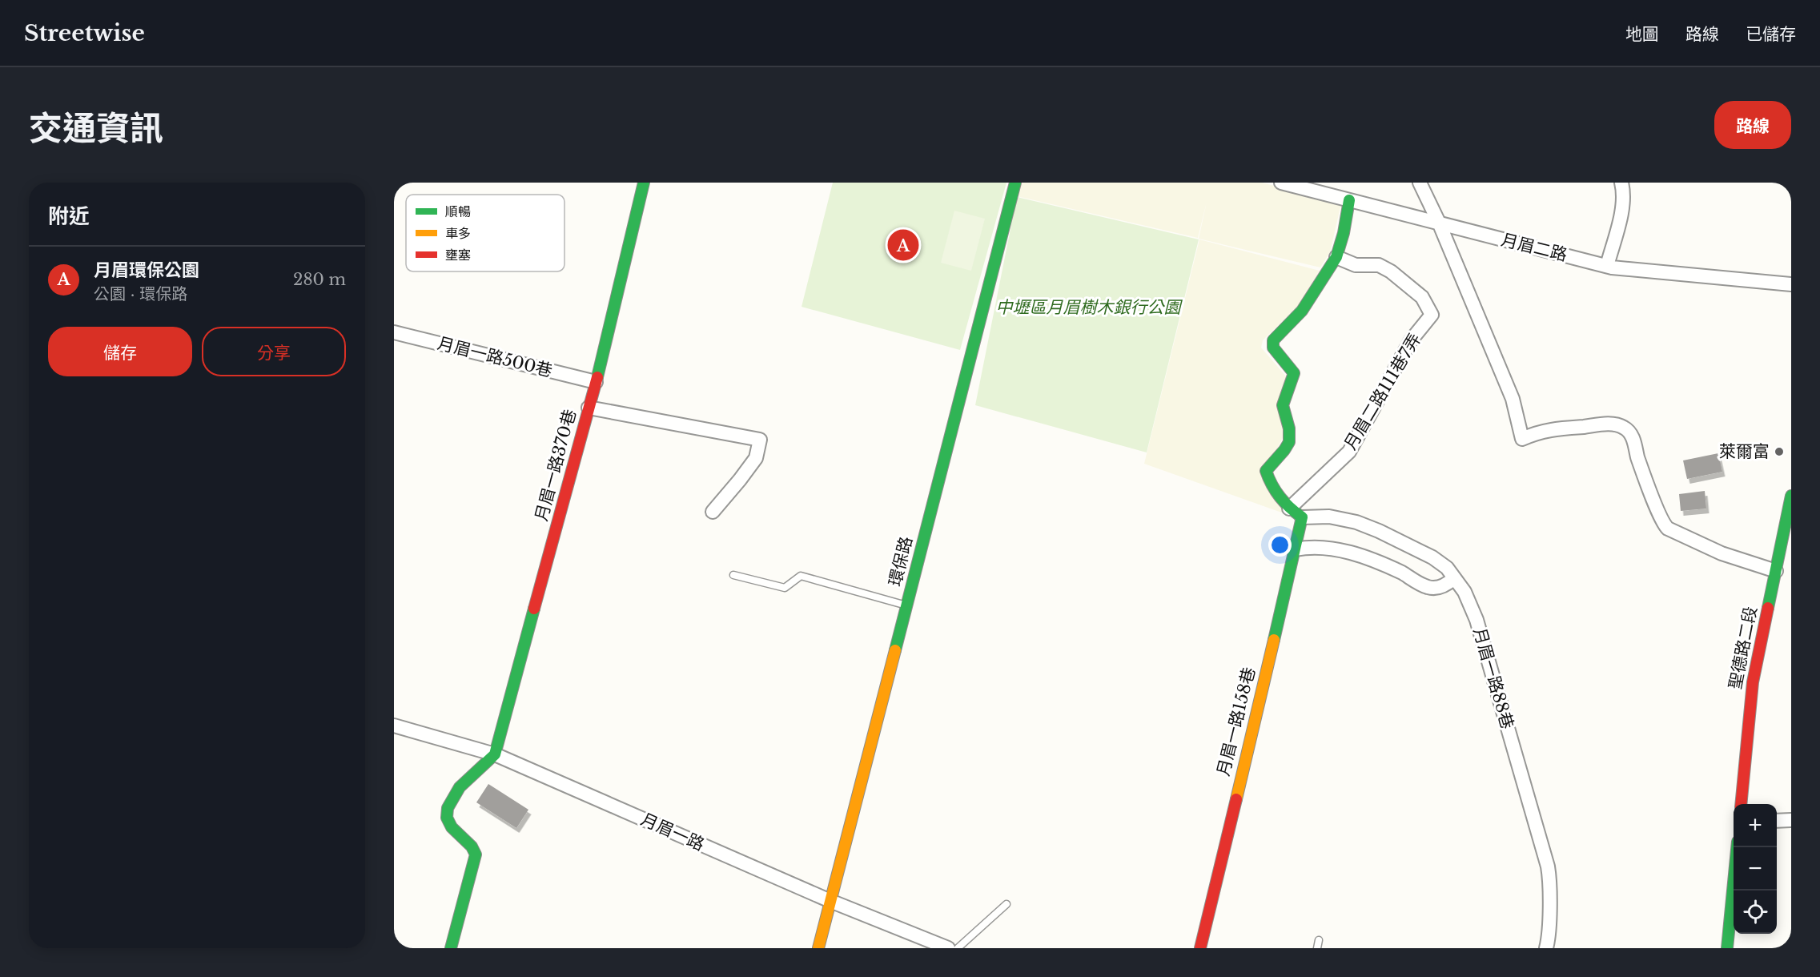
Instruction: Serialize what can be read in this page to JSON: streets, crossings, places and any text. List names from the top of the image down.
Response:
{
  "streets": {
    "street": [
      "月眉二路",
      "月眉一路500巷",
      "月眉二路111巷7弄",
      "月眉一路370巷",
      "環保路",
      "聖德路二段",
      "月眉一路88巷",
      "月眉一路158巷",
      "月眉一路"
    ]
  },
  "crossings": [
    ["月眉一路500巷", "月眉一路370巷"],
    ["月眉一路370巷", "月眉一路"],
    ["環保路", "月眉一路"],
    ["月眉一路88巷", "月眉一路158巷"]
  ],
  "parks": ["中壢區月眉樹木銀行公園"],
  "places": ["萊爾富"],
  "legend": ["順暢", "車多", "壅塞"],
  "page": {
    "header": "Streetwise",
    "nav": ["地圖", "路線", "已儲存"],
    "title": "交通資訊",
    "buttons": [
      "路線",
      ["儲存", "分享"]
    ],
    "heading": "附近",
    "pins": "A",
    "list": [
      {
        "mark": "A",
        "name": "月眉環保公園",
        "note": "公園 · 環保路",
        "value": "280 m"
      }
    ],
    "map_buttons": ["+", "−"]
  }
}
